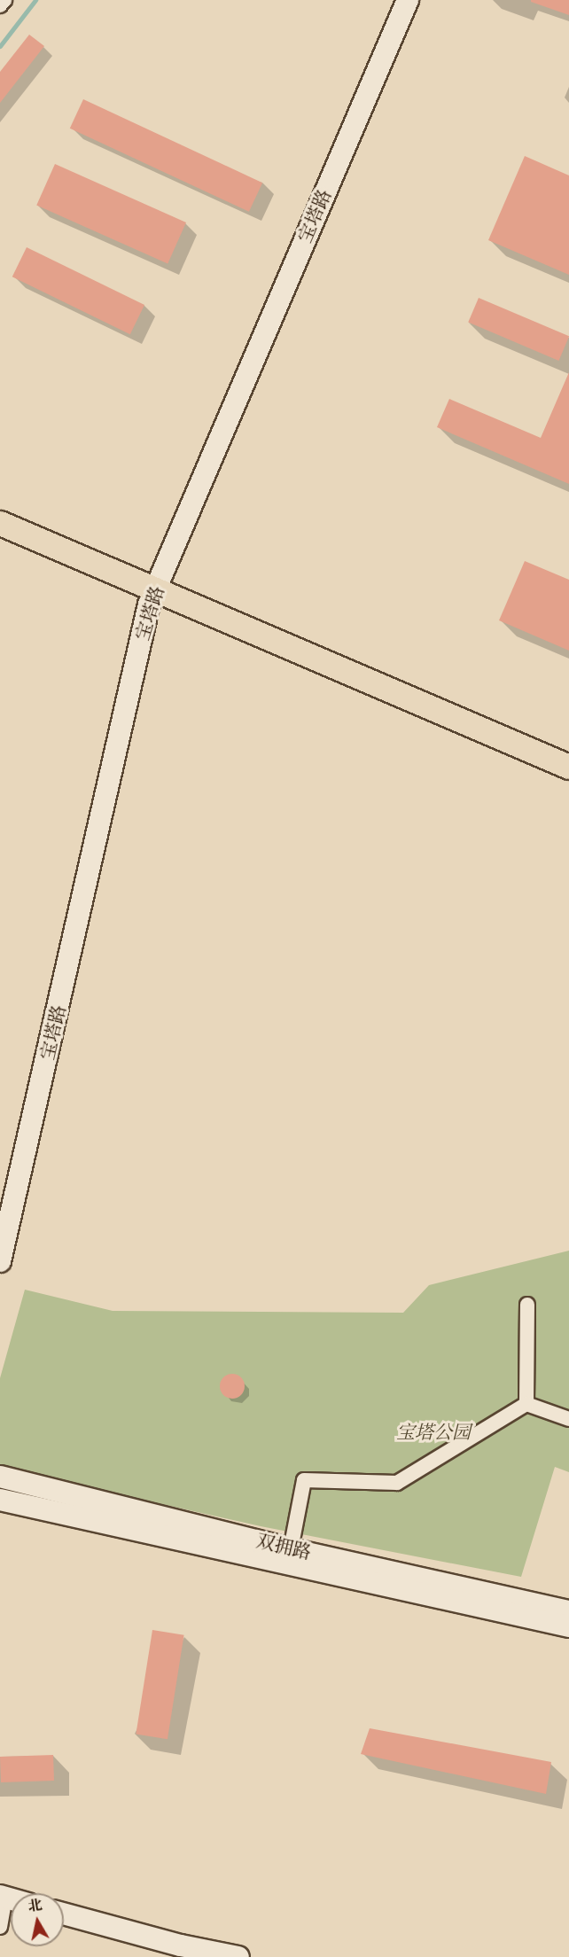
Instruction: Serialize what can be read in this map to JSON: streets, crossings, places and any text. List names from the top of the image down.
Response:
{
  "streets": {
    "street": ["宝塔路", "双拥路"]
  },
  "parks": ["宝塔公园"],
  "north": "top"
}
